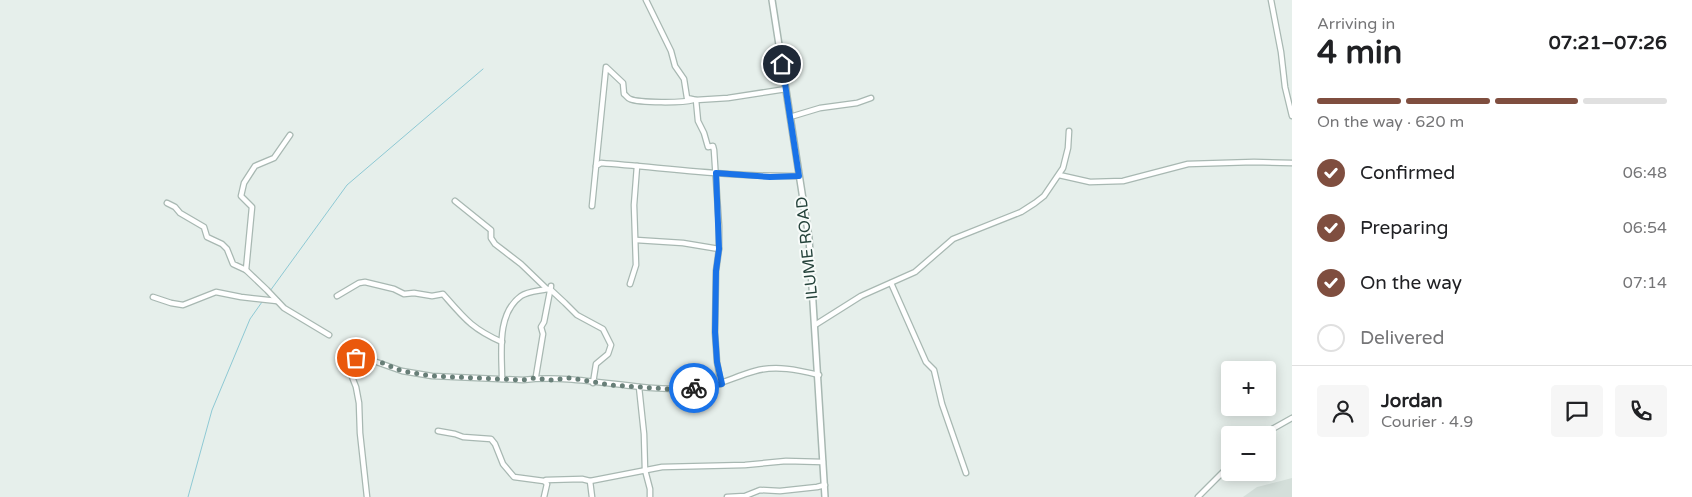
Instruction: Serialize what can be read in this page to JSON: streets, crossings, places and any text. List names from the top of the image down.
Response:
{
  "streets": {
    "street": ["ILUME ROAD"]
  },
  "page": {
    "heading": ["4 min", "Arriving in", "07:21–07:26"],
    "panel": ["Jordan", "Courier · 4.9"],
    "bar": "On the way · 620 m",
    "list": [
      ["Confirmed", "06:48"],
      ["Preparing", "06:54"],
      ["On the way", "07:14"],
      "Delivered"
    ],
    "map_buttons": ["+", "−"]
  }
}
